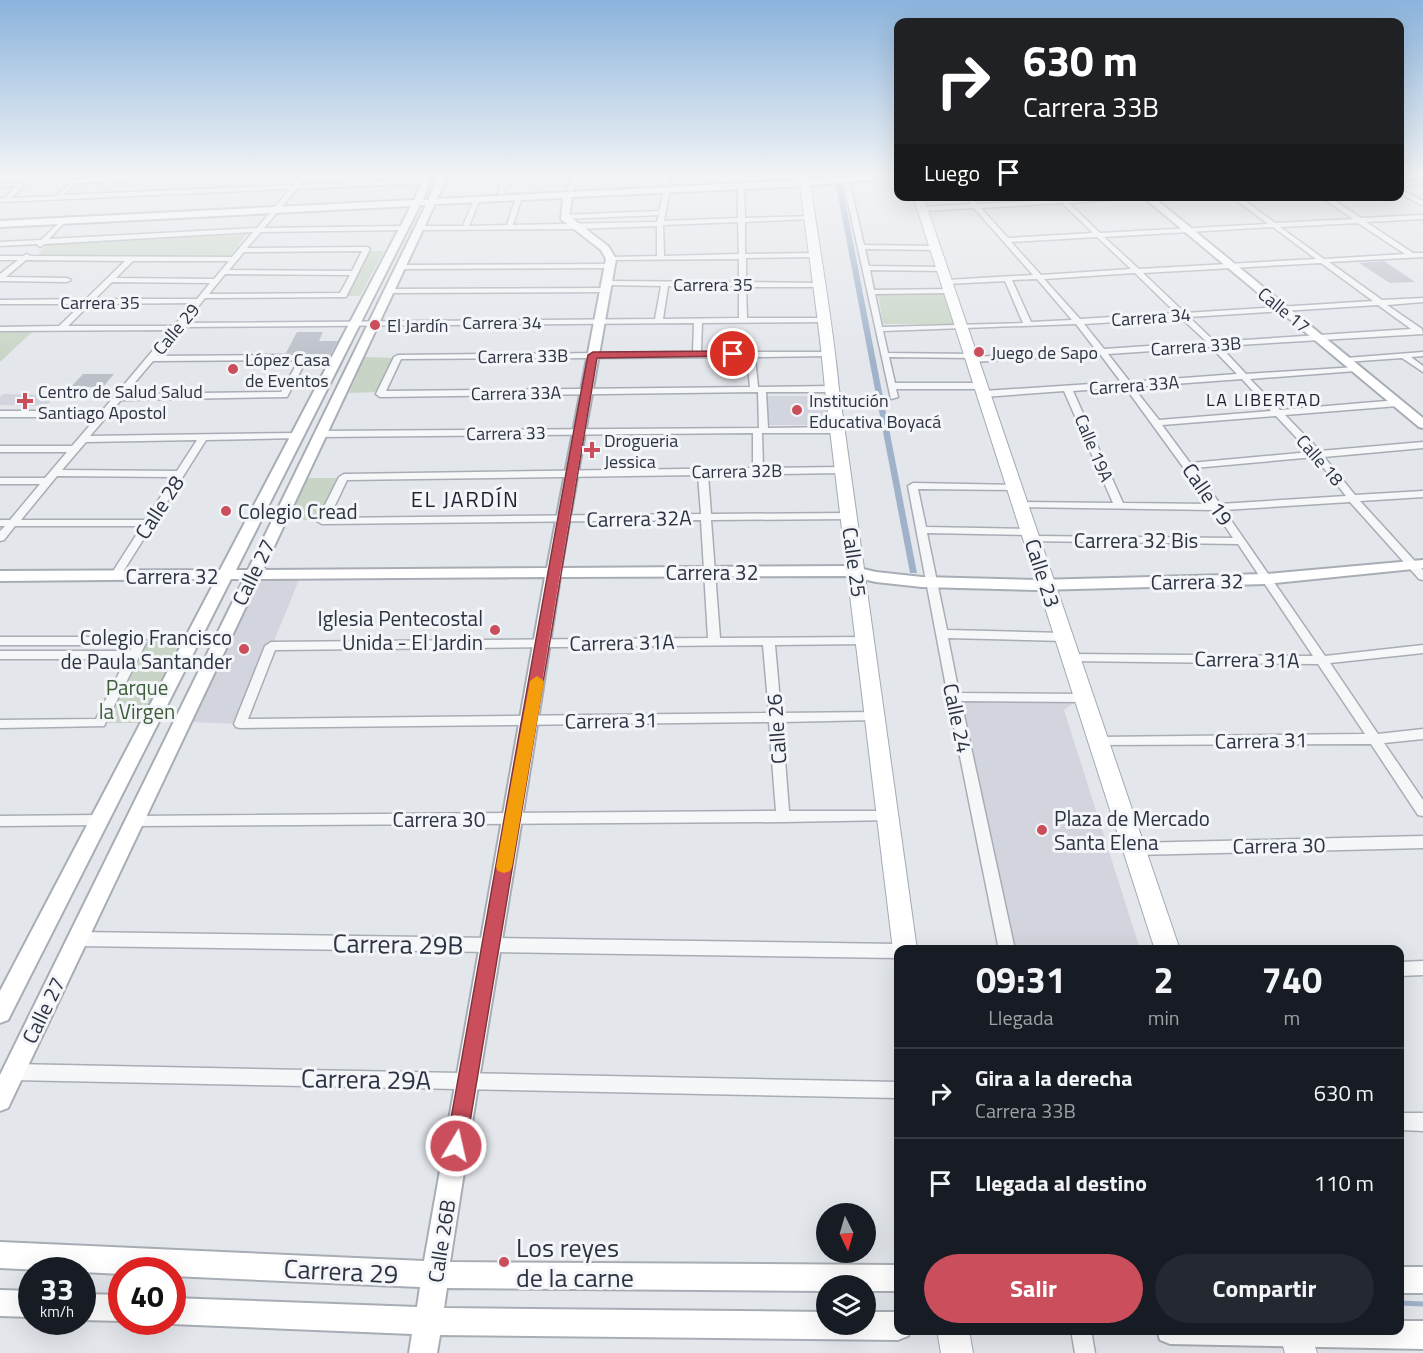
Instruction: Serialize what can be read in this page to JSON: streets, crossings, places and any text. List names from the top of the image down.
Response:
{
  "streets": {
    "main road": [
      "Calle 17",
      "Calle 25",
      "Calle 27",
      "Carrera 32",
      "Calle 23",
      "Calle 26B",
      "Carrera 29"
    ],
    "street": [
      "Carrera 35",
      "Carrera 34",
      "Calle 29",
      "Carrera 33B",
      "Carrera 33A",
      "Carrera 33",
      "Calle 19A",
      "Calle 18",
      "Carrera 32B",
      "Calle 19",
      "Calle 28",
      "Carrera 32A",
      "Carrera 32 Bis",
      "Carrera 31A",
      "Calle 24",
      "Carrera 31",
      "Calle 26",
      "Carrera 30",
      "Carrera 29B",
      "Carrera 29A"
    ]
  },
  "crossings": [
    ["Carrera 35", "Calle 29"],
    ["Carrera 35", "Calle 25"],
    ["Carrera 35", "Calle 27"],
    ["Carrera 35", "Calle 26B"],
    ["Calle 17", "Carrera 34"],
    ["Calle 17", "Carrera 33B"],
    ["Calle 17", "Carrera 33A"],
    ["Carrera 34", "Calle 29"],
    ["Carrera 34", "Calle 18"],
    ["Carrera 34", "Calle 19"],
    ["Carrera 34", "Calle 25"],
    ["Carrera 34", "Calle 27"],
    ["Carrera 34", "Calle 23"],
    ["Carrera 34", "Calle 26B"],
    ["Carrera 33B", "Carrera 33A"],
    ["Carrera 33B", "Calle 18"],
    ["Carrera 33B", "Calle 19"],
    ["Carrera 33B", "Calle 25"],
    ["Carrera 33B", "Calle 23"],
    ["Carrera 33B", "Calle 26B"],
    ["Carrera 33A", "Calle 19A"],
    ["Carrera 33A", "Calle 18"],
    ["Carrera 33A", "Calle 19"],
    ["Carrera 33A", "Calle 25"],
    ["Carrera 33A", "Calle 23"],
    ["Carrera 33A", "Calle 26B"],
    ["Carrera 33", "Calle 25"],
    ["Carrera 33", "Calle 27"],
    ["Carrera 33", "Calle 26B"],
    ["Calle 18", "Carrera 32"],
    ["Carrera 32B", "Carrera 32A"],
    ["Carrera 32B", "Calle 25"],
    ["Carrera 32B", "Calle 26B"],
    ["Calle 19", "Carrera 32 Bis"],
    ["Calle 19", "Carrera 32"],
    ["Calle 19", "Carrera 31A"],
    ["Calle 19", "Carrera 31"],
    ["Calle 28", "Carrera 32"],
    ["Carrera 32A", "Calle 25"],
    ["Carrera 32A", "Calle 26B"],
    ["Carrera 32 Bis", "Calle 23"],
    ["Carrera 32 Bis", "Calle 24"],
    ["Calle 25", "Carrera 32"],
    ["Calle 25", "Carrera 31A"],
    ["Calle 25", "Carrera 31"],
    ["Calle 25", "Carrera 30"],
    ["Calle 27", "Carrera 32"],
    ["Calle 27", "Carrera 30"],
    ["Calle 27", "Carrera 29B"],
    ["Calle 27", "Carrera 29A"],
    ["Carrera 32", "Calle 23"],
    ["Carrera 32", "Calle 24"],
    ["Carrera 32", "Calle 26B"],
    ["Calle 23", "Carrera 31A"],
    ["Calle 23", "Calle 24"],
    ["Calle 23", "Carrera 31"],
    ["Calle 23", "Carrera 30"],
    ["Carrera 31A", "Carrera 31"],
    ["Carrera 31A", "Calle 26"],
    ["Carrera 31A", "Calle 26B"],
    ["Carrera 31", "Calle 26"],
    ["Carrera 31", "Calle 26B"],
    ["Calle 26", "Carrera 30"],
    ["Carrera 30", "Calle 26B"],
    ["Carrera 29B", "Calle 26B"],
    ["Carrera 29A", "Calle 26B"],
    ["Calle 26B", "Carrera 29"]
  ],
  "districts": ["LA LIBERTAD", "EL JARDÍN"],
  "parks": ["Parque la Virgen"],
  "places": {
    "other": [
      "El Jardín",
      "Juego de Sapo",
      "López Casa de Eventos",
      "Institución Educativa Boyacá",
      "Colegio Cread",
      "Iglesia Pentecostal Unida - El Jardin",
      "Colegio Francisco de Paula Santander",
      "Plaza de Mercado Santa Elena",
      "Los reyes de la carne"
    ],
    "health": ["Centro de Salud Salud Santiago Apostol", "Drogueria Jessica"]
  },
  "north": "bottom",
  "page": {
    "turn": ["630 m", "Carrera 33B"],
    "then": "Luego",
    "eta": [
      "09:31",
      "Llegada",
      "2",
      "min",
      "740",
      "m"
    ],
    "list": [
      {
        "name": "Gira a la derecha",
        "note": "Carrera 33B",
        "value": "630 m"
      },
      {
        "name": "Llegada al destino",
        "value": "110 m"
      }
    ],
    "buttons": ["Salir", "Compartir"],
    "speed": "33 km/h",
    "limit": "40"
  }
}
